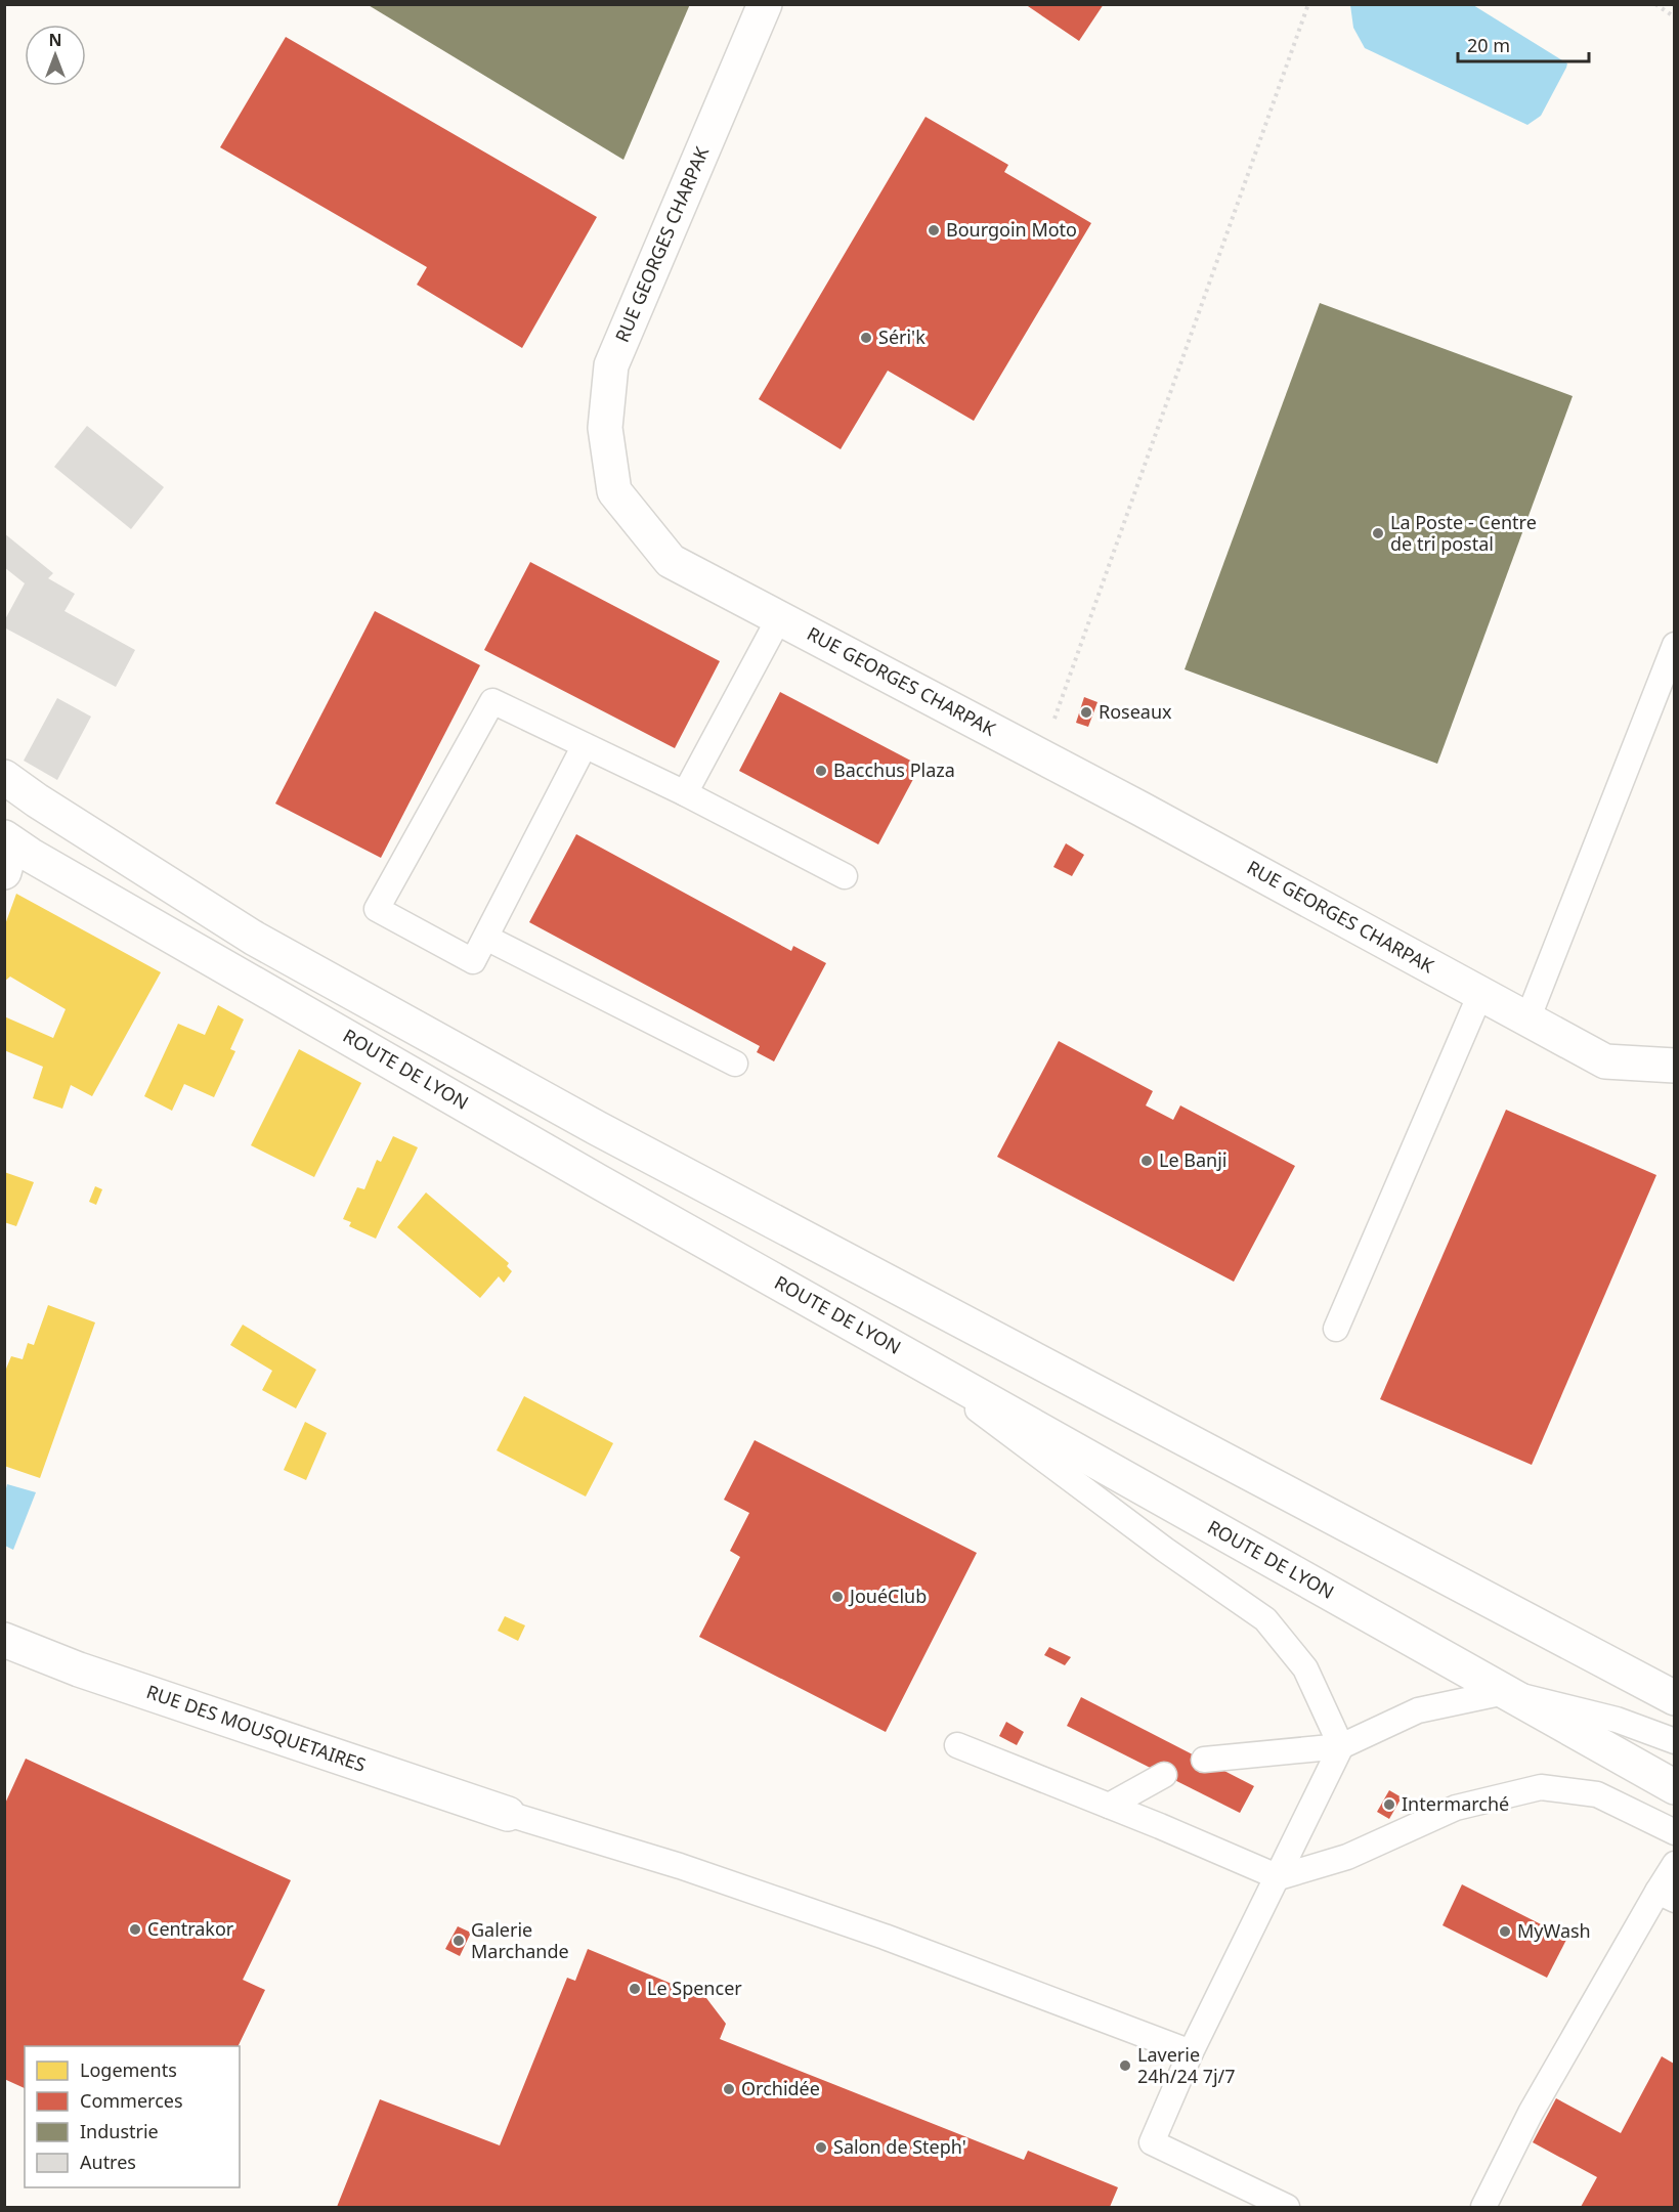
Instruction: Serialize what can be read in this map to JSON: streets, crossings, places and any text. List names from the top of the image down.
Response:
{
  "streets": {
    "main road": ["RUE GEORGES CHARPAK", "ROUTE DE LYON", "RUE DES MOUSQUETAIRES"]
  },
  "places": [
    "Bourgoin Moto",
    "Séri'k",
    "La Poste - Centre de tri postal",
    "Roseaux",
    "Bacchus Plaza",
    "Le Banji",
    "JouéClub",
    "Intermarché",
    "Centrakor",
    "MyWash",
    "Galerie Marchande",
    "Le Spencer",
    "Laverie 24h/24 7j/7",
    "Orchidée",
    "Salon de Steph'"
  ],
  "legend": [
    "Logements",
    "Commerces",
    "Industrie",
    "Autres"
  ],
  "scale_bar": "20 m",
  "north": "top"
}
